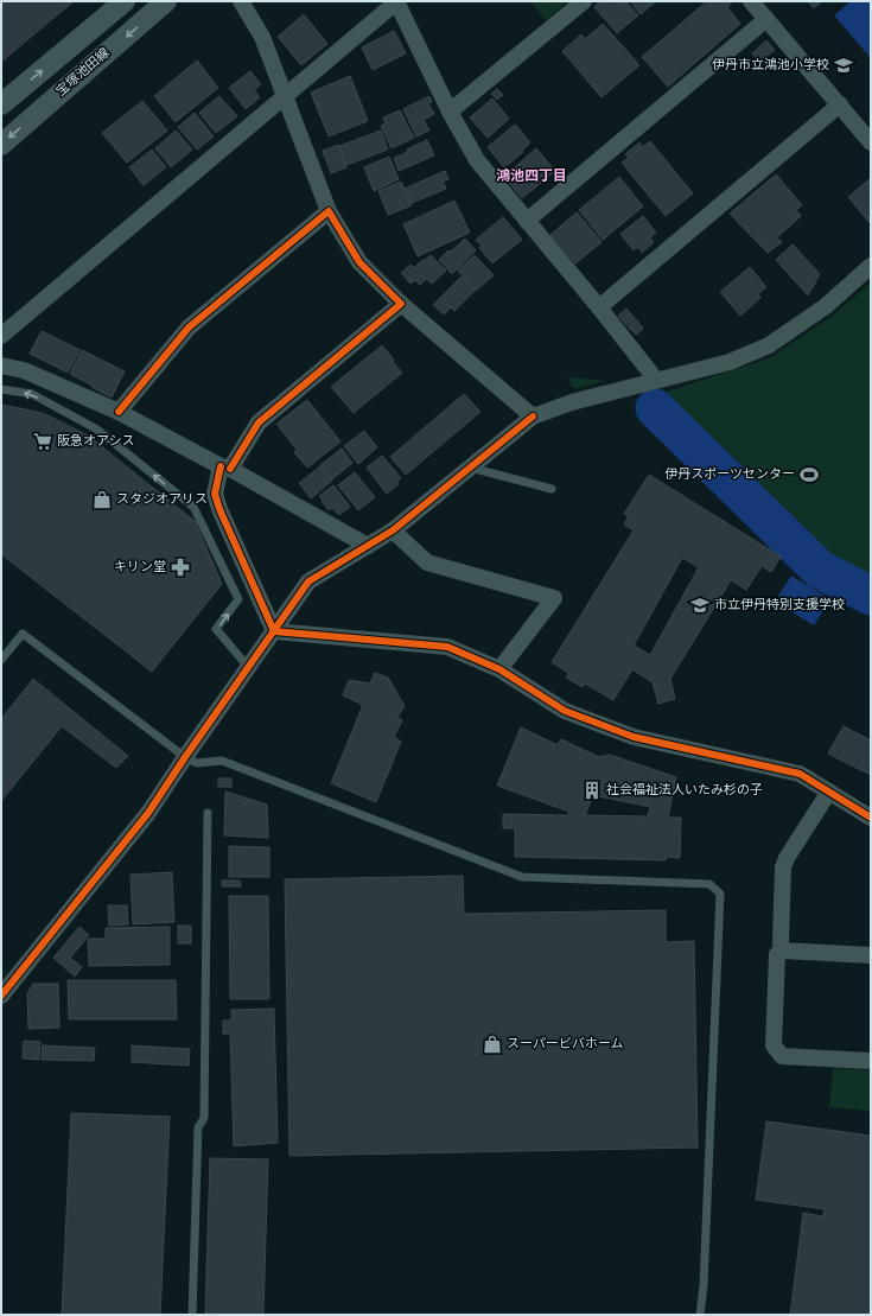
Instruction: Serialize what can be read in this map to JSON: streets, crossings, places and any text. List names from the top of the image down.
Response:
{
  "streets": {
    "street": ["宝塚池田線"]
  },
  "districts": ["鴻池四丁目"],
  "places": {
    "school or university": ["伊丹市立鴻池小学校", "市立伊丹特別支援学校"],
    "supermarket": ["阪急オアシス"],
    "sports": ["伊丹スポーツセンター"],
    "shop": ["スタジオアリス", "スーパービバホーム"],
    "pharmacy": ["キリン堂"],
    "building": ["社会福祉法人いたみ杉の子"]
  }
}
